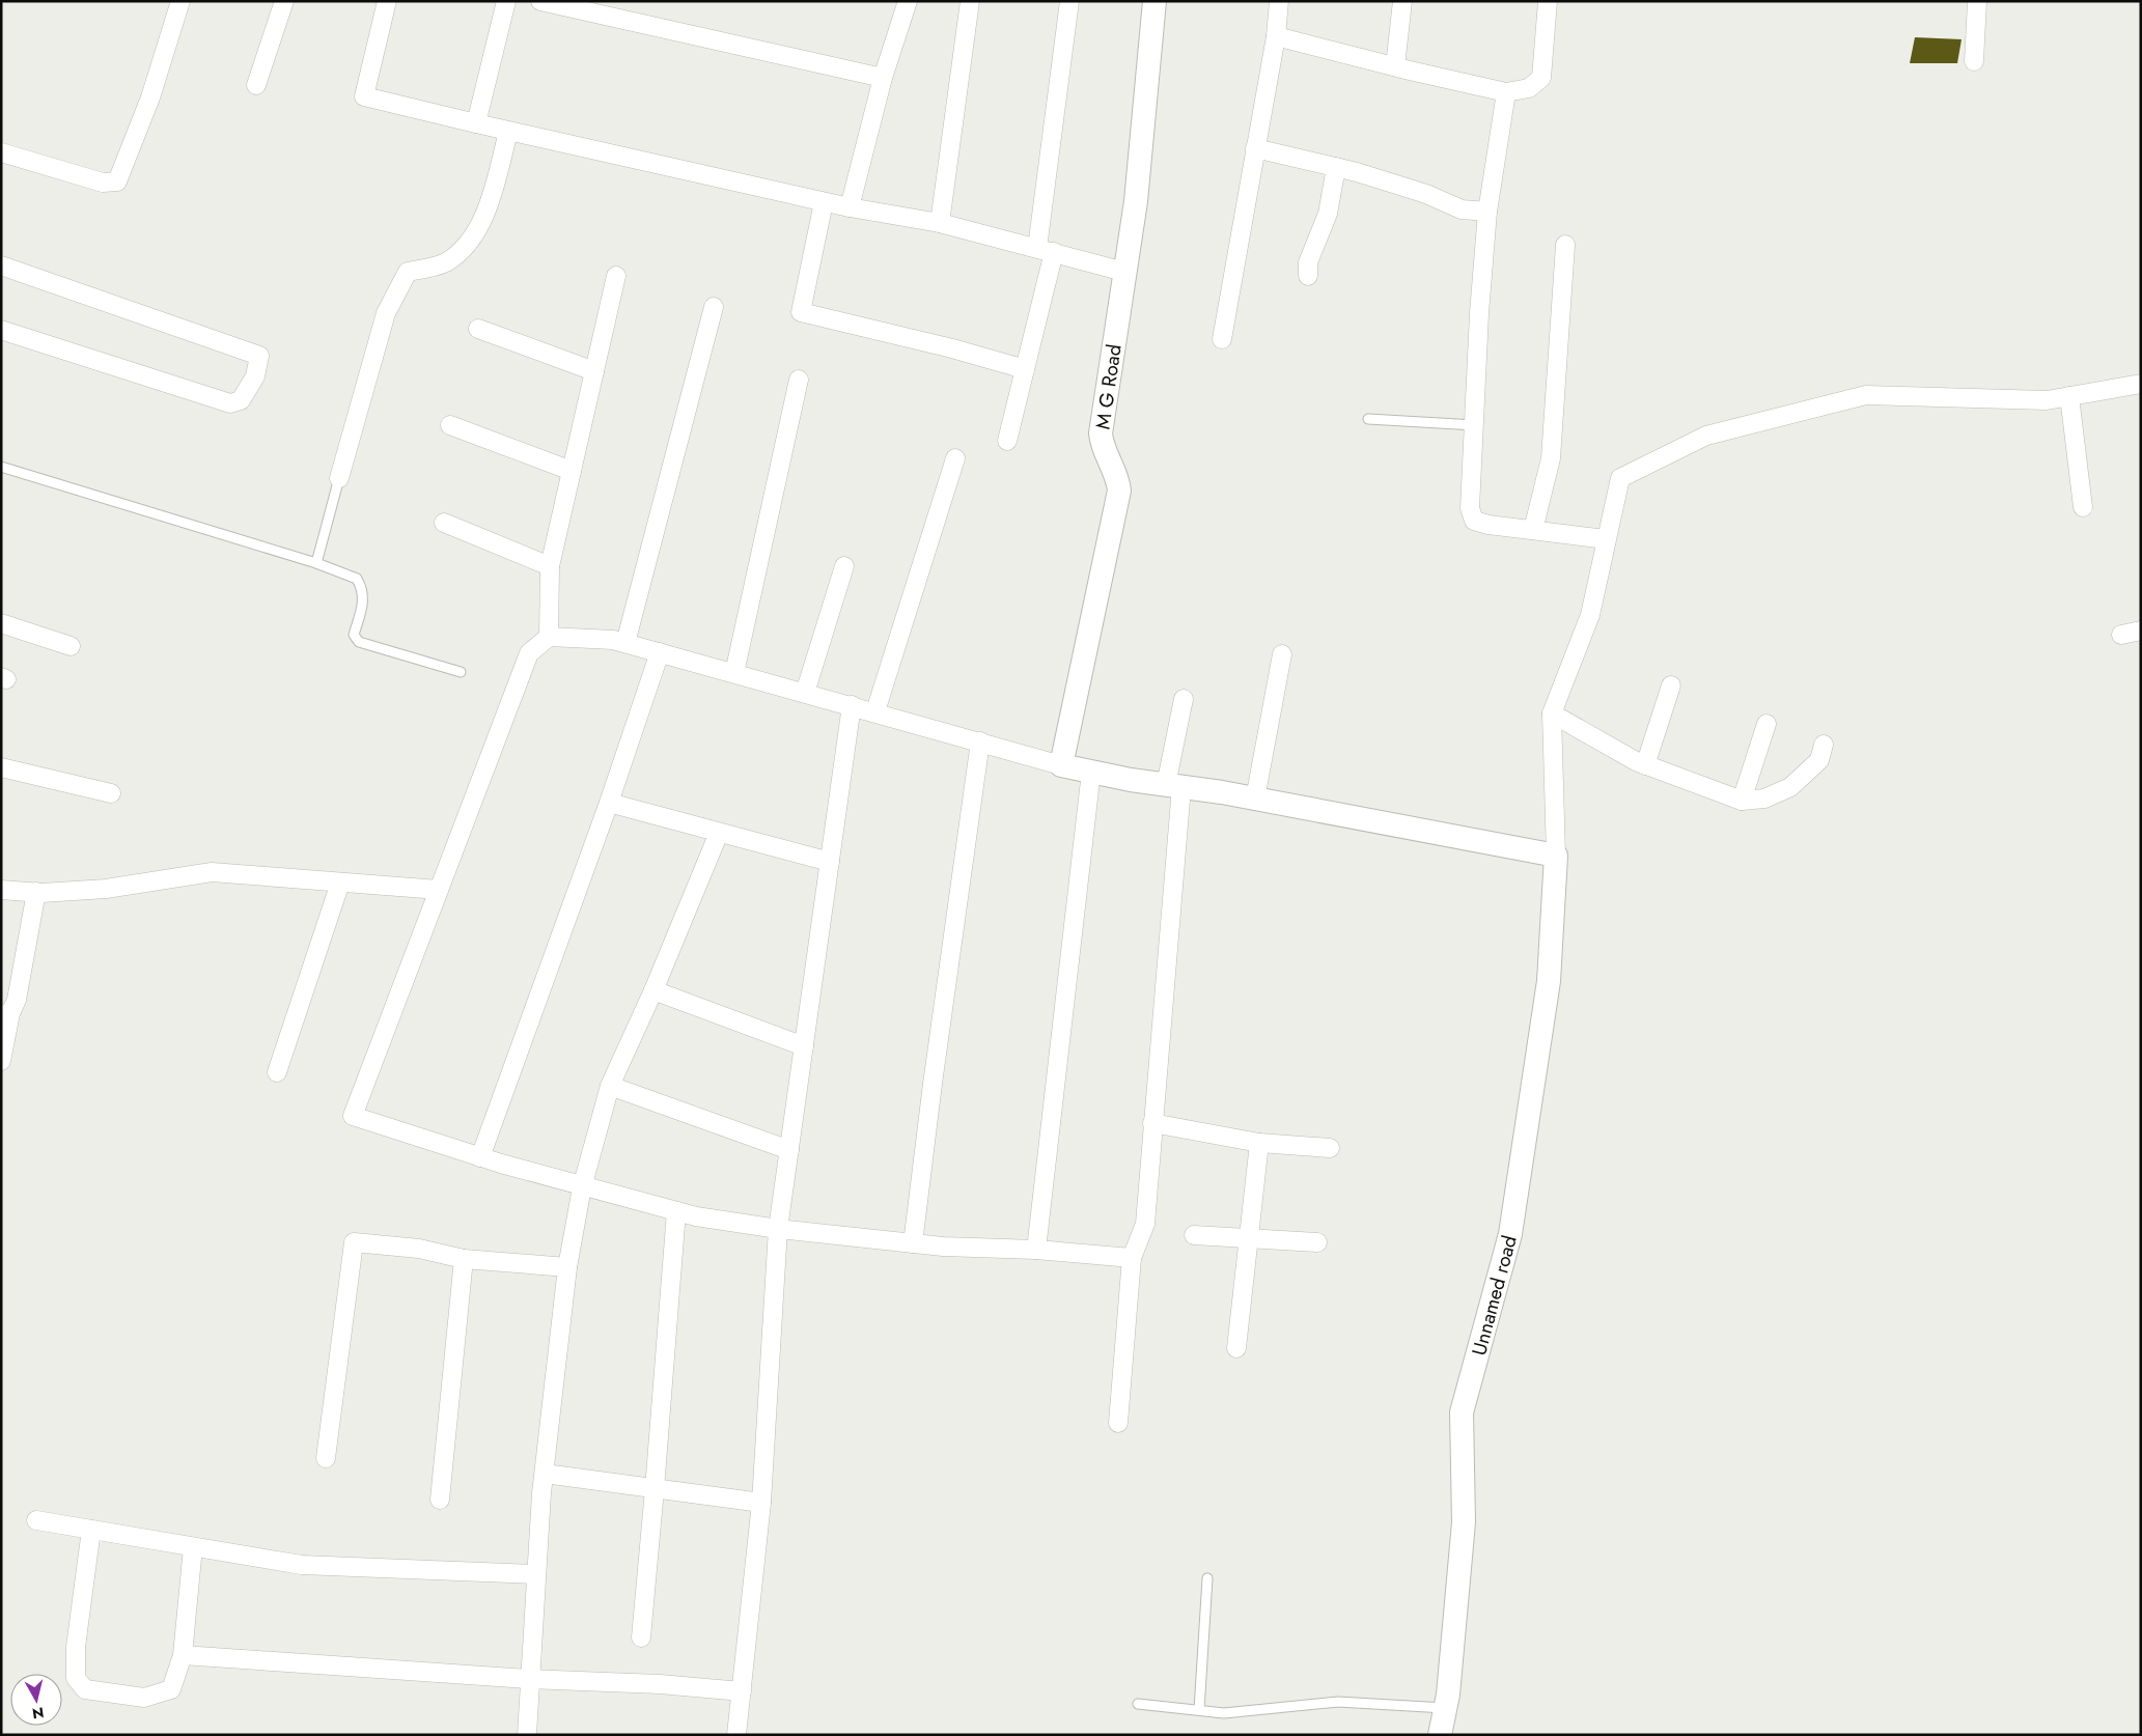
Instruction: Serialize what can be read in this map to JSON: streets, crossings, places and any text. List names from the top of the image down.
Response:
{
  "streets": {
    "street": ["M G Road", "Unnamed road"]
  },
  "north": "bottom"
}
